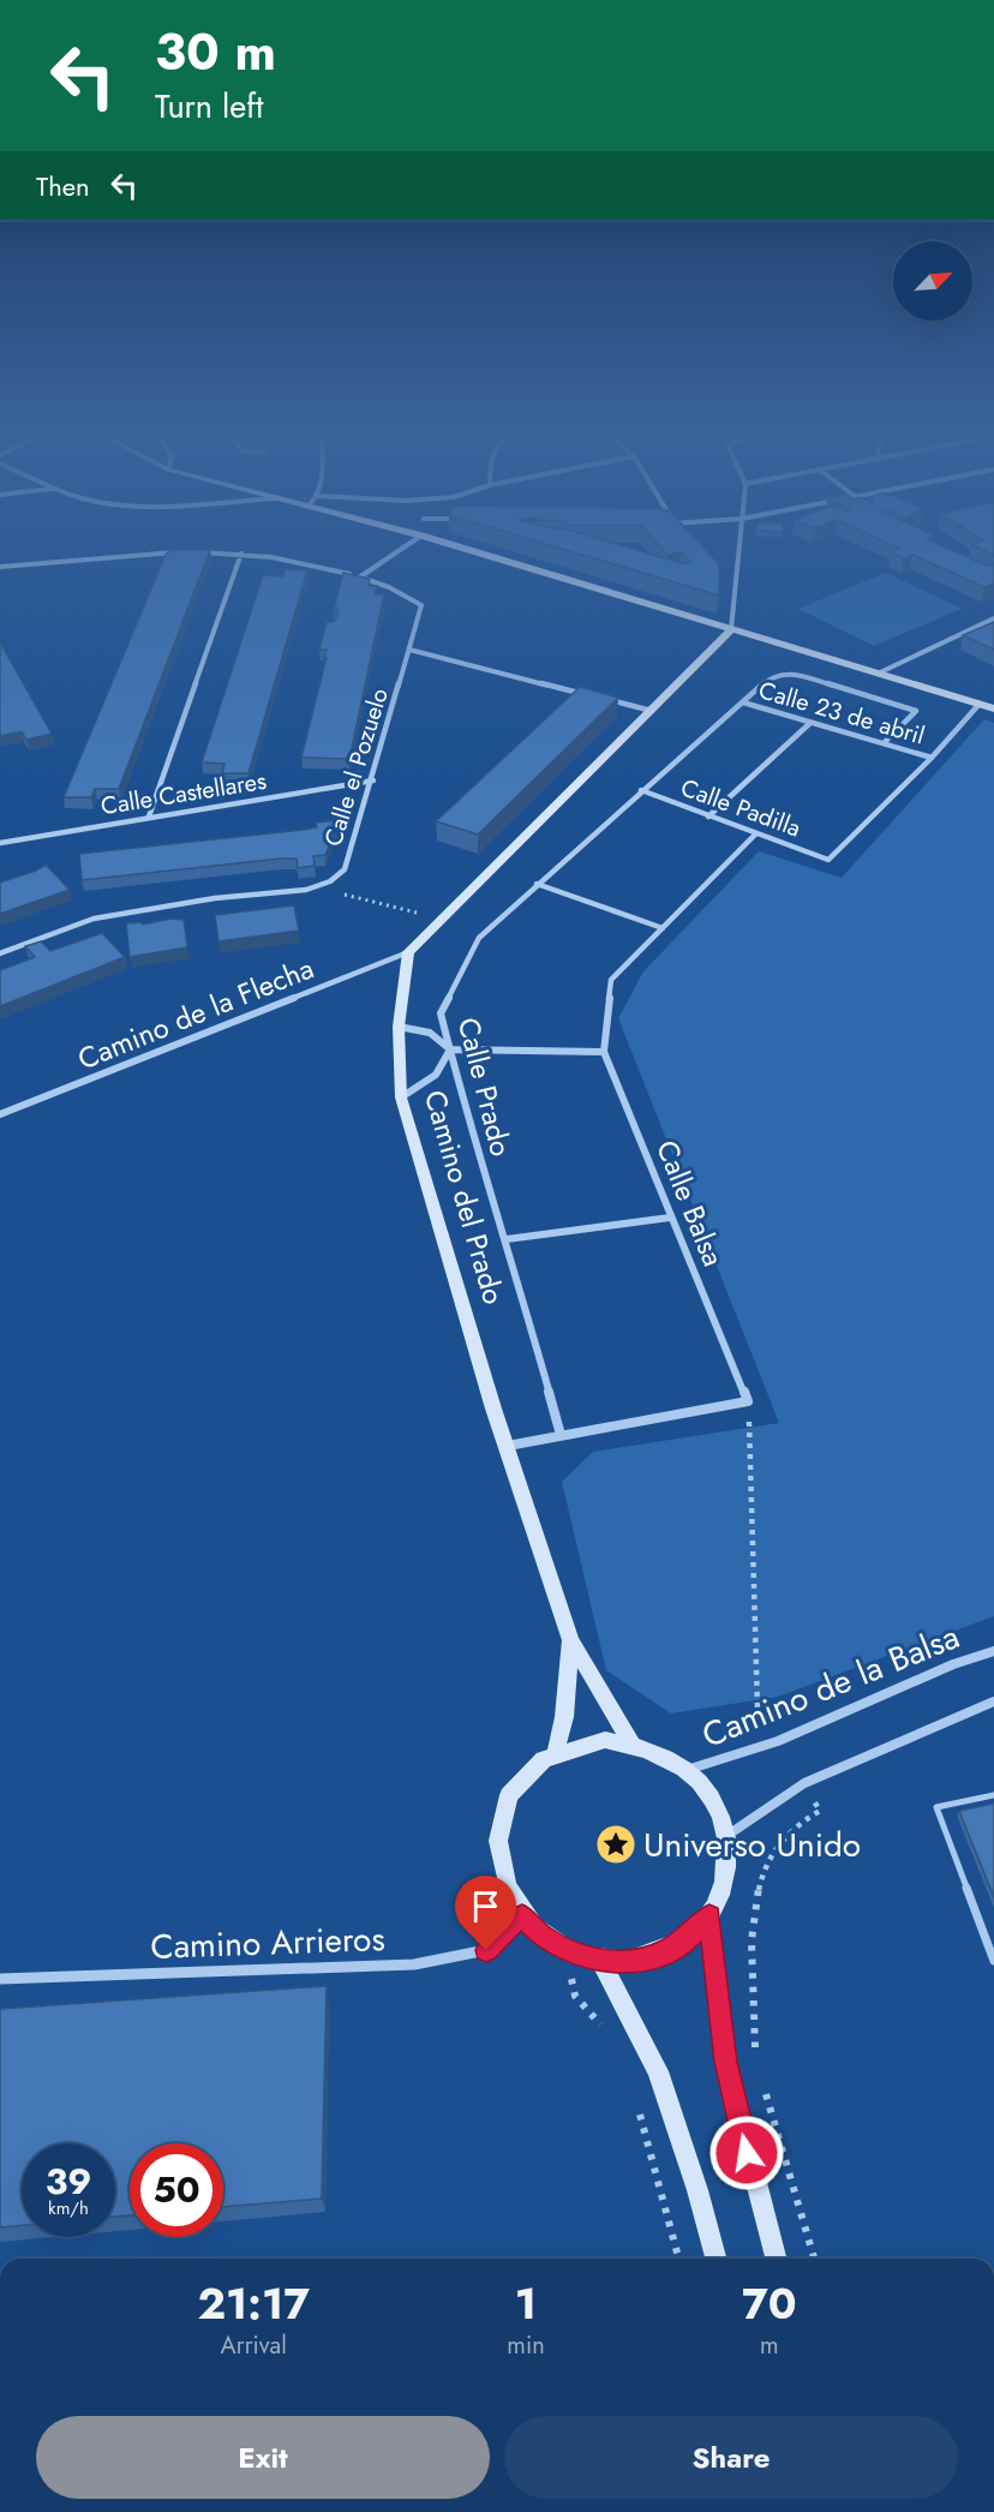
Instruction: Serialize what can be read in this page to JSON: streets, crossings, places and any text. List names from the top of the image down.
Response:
{
  "streets": {
    "main road": ["Camino del Prado"],
    "street": [
      "Calle 23 de abril",
      "Calle el Pozuelo",
      "Calle Castellares",
      "Calle Padilla",
      "Camino de la Flecha",
      "Calle Prado",
      "Calle Balsa",
      "Camino de la Balsa",
      "Camino Arrieros"
    ]
  },
  "crossings": [
    ["Calle 23 de abril", "Calle Padilla"],
    ["Calle 23 de abril", "Calle Prado"],
    ["Calle el Pozuelo", "Calle Castellares"],
    ["Calle Padilla", "Calle Prado"],
    ["Calle Padilla", "Calle Balsa"],
    ["Camino de la Flecha", "Camino del Prado"],
    ["Camino del Prado", "Camino de la Balsa"],
    ["Camino del Prado", "Camino Arrieros"],
    ["Camino de la Balsa", "Camino Arrieros"]
  ],
  "places": {
    "place": ["Universo Unido"]
  },
  "north": "top right",
  "page": {
    "turn": ["30 m", "Turn left"],
    "then": "Then",
    "speed": "39 km/h",
    "limit": "50",
    "eta": [
      "21:17",
      "Arrival",
      "1",
      "min",
      "70",
      "m"
    ],
    "buttons": ["Exit", "Share"]
  }
}
